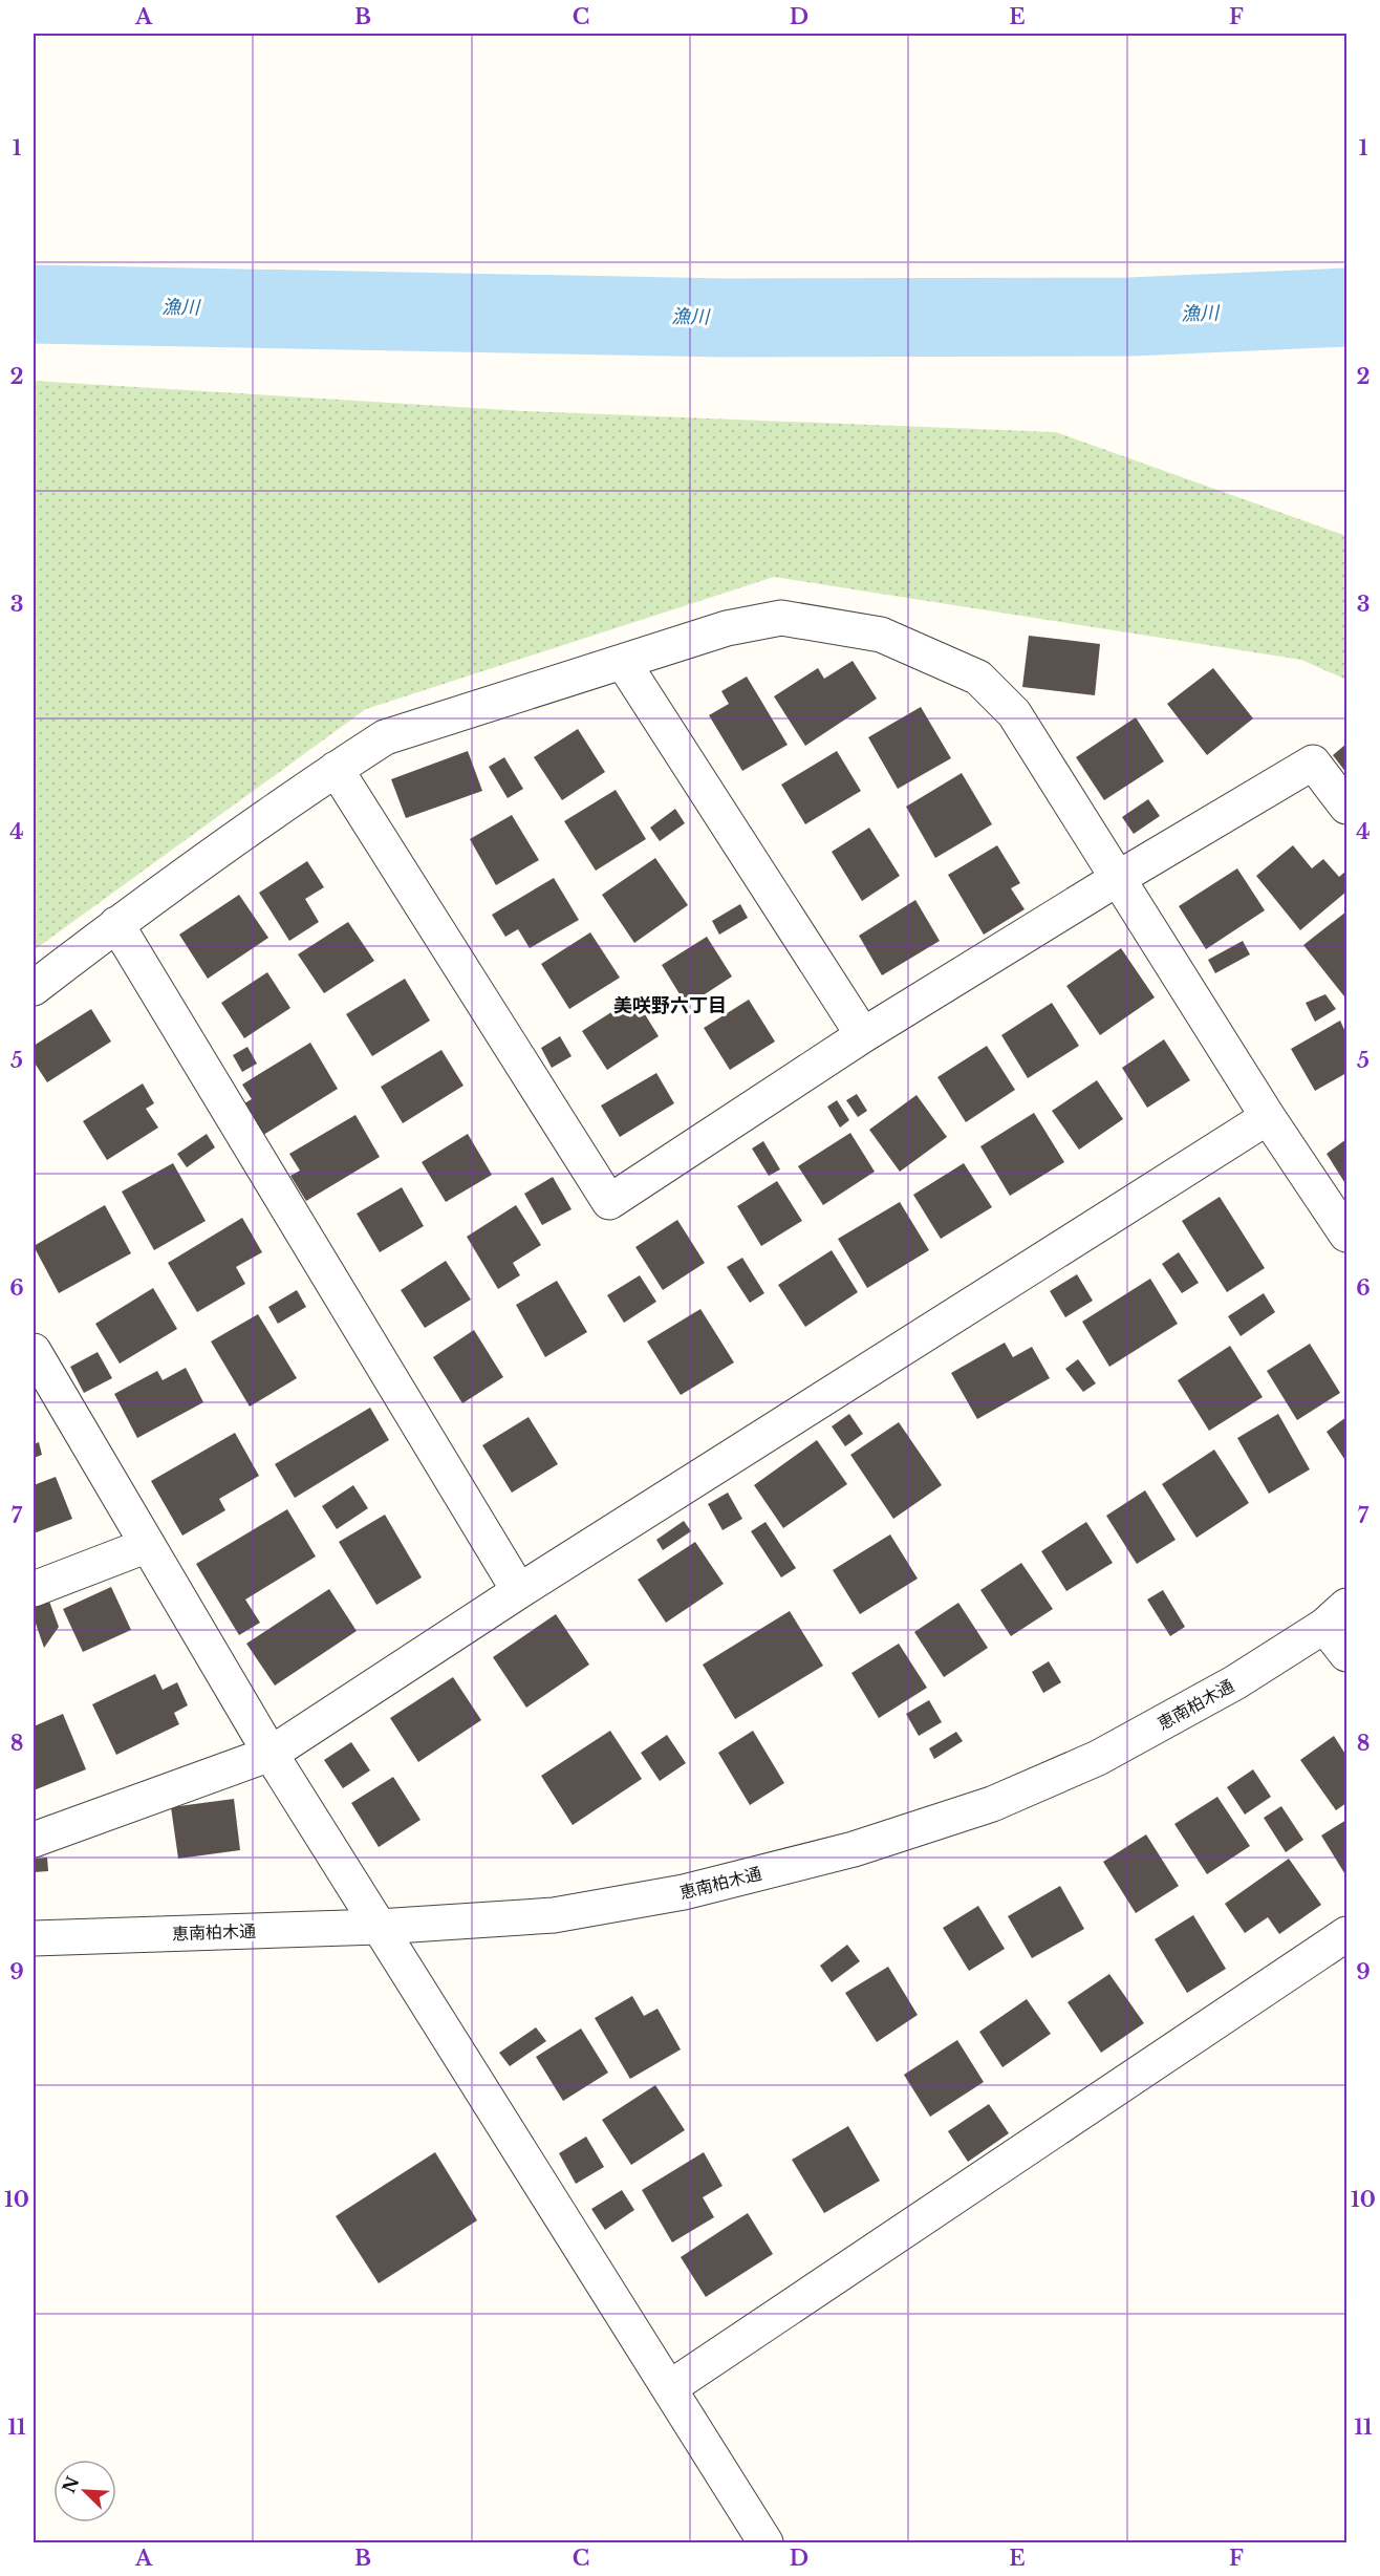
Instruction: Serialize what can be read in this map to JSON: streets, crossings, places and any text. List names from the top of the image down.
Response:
{
  "streets": {
    "street": ["恵南柏木通"]
  },
  "districts": ["美咲野六丁目"],
  "water": ["漁川"],
  "north": "top left",
  "grid": {
    "columns": [
      "A",
      "B",
      "C",
      "D",
      "E",
      "F"
    ],
    "rows": [
      "1",
      "2",
      "3",
      "4",
      "5",
      "6",
      "7",
      "8",
      "9",
      "10",
      "11"
    ]
  }
}
